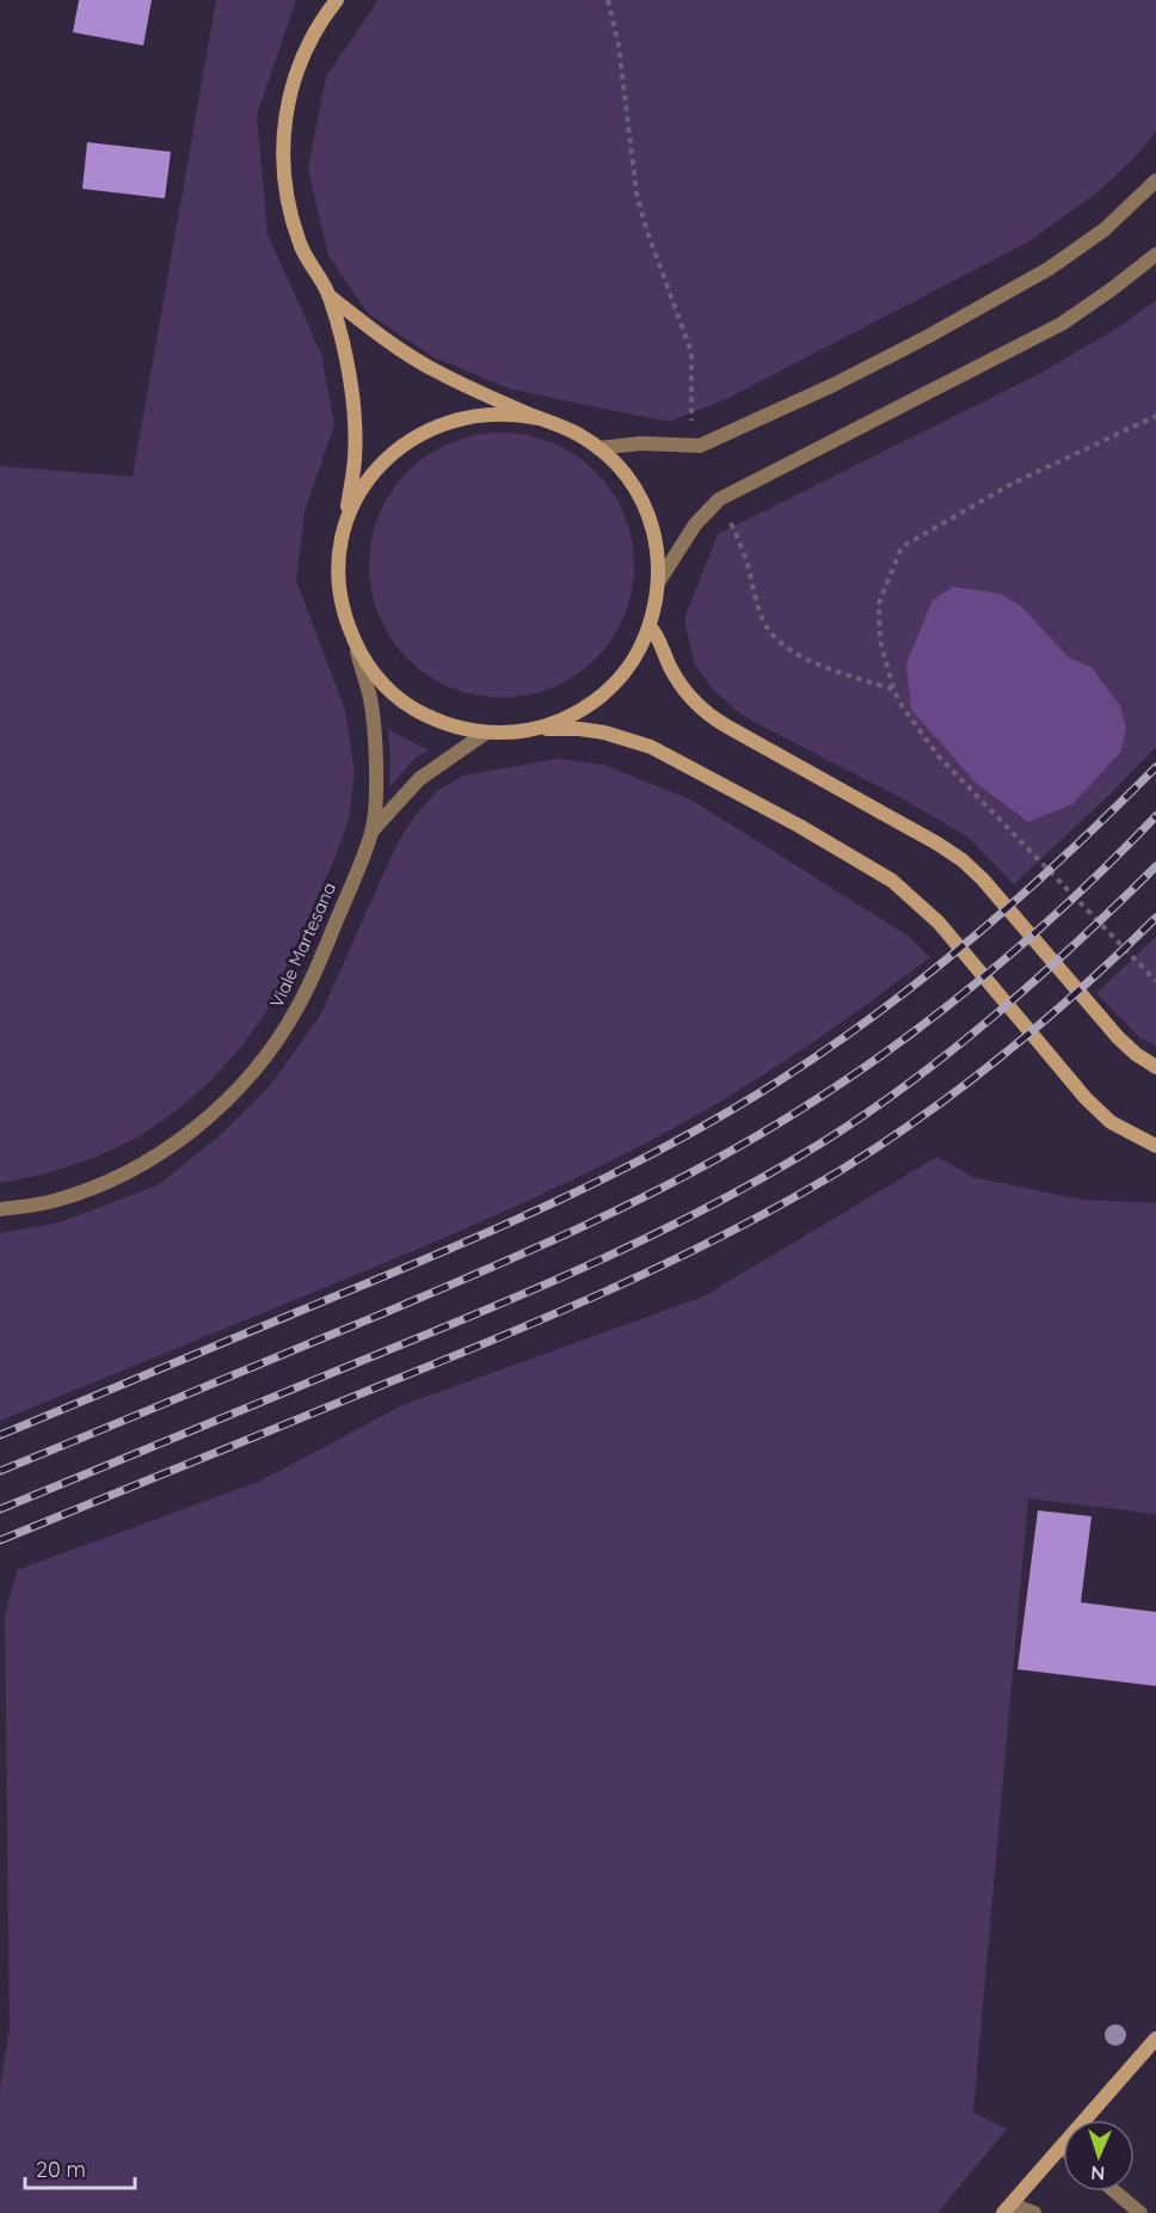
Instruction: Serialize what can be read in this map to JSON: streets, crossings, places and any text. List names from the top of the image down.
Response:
{
  "streets": {
    "street": ["Viale Martesana"]
  },
  "scale_bar": "20 m",
  "north": "bottom"
}
